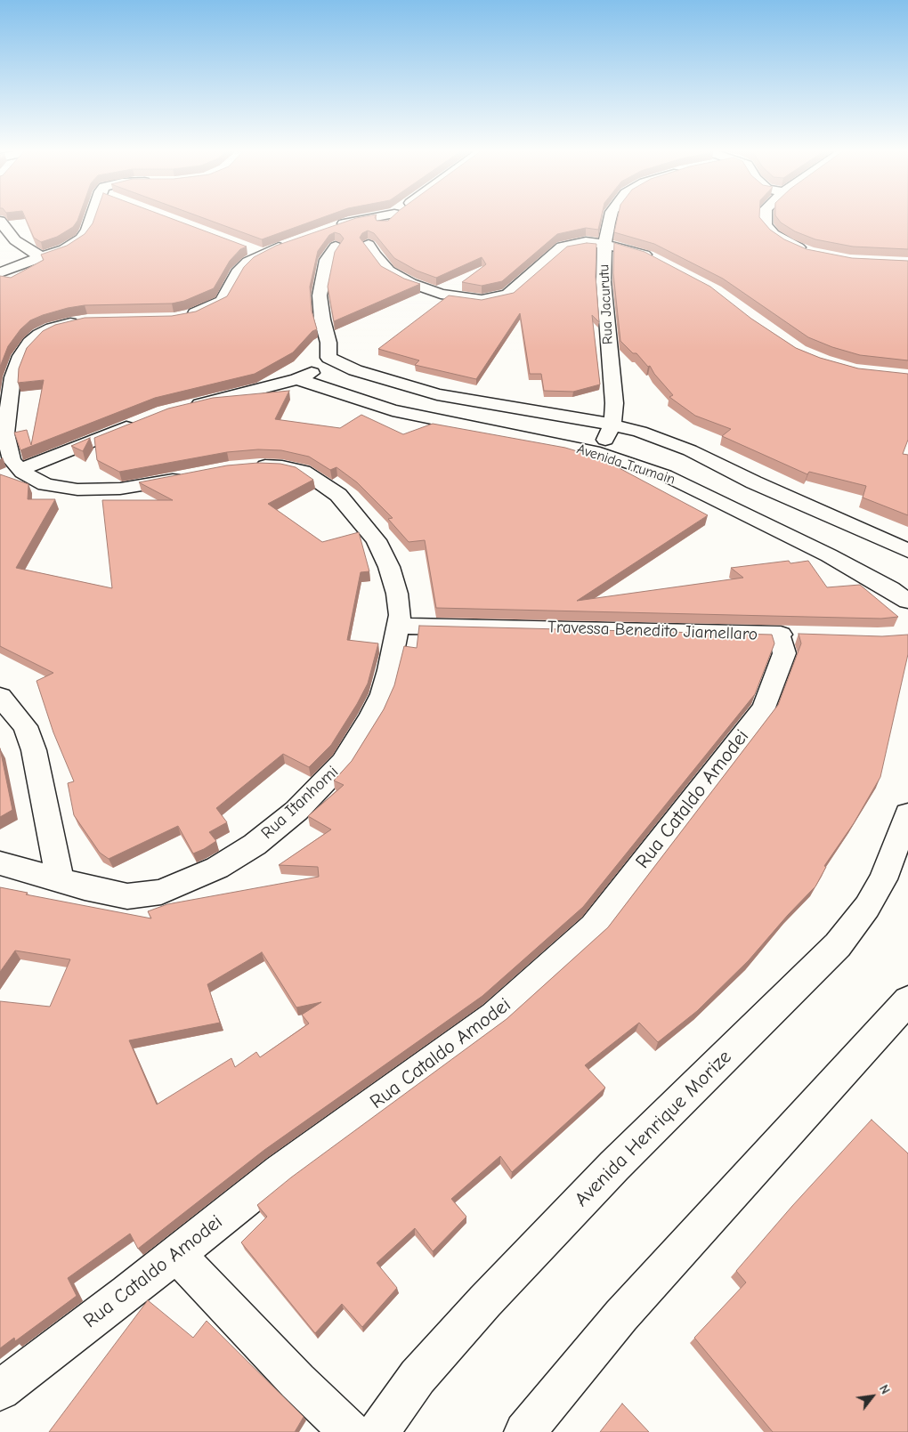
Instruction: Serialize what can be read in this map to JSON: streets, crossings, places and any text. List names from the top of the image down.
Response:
{
  "streets": {
    "street": [
      "Rua Jacurutu",
      "Avenida Trumain",
      "Travessa Benedito Jiamellaro",
      "Rua Cataldo Amodei",
      "Rua Itanhomi",
      "Avenida Henrique Morize"
    ]
  },
  "crossings": [
    ["Rua Jacurutu", "Avenida Trumain"],
    ["Travessa Benedito Jiamellaro", "Rua Cataldo Amodei"],
    ["Travessa Benedito Jiamellaro", "Rua Itanhomi"]
  ],
  "north": "top right"
}
